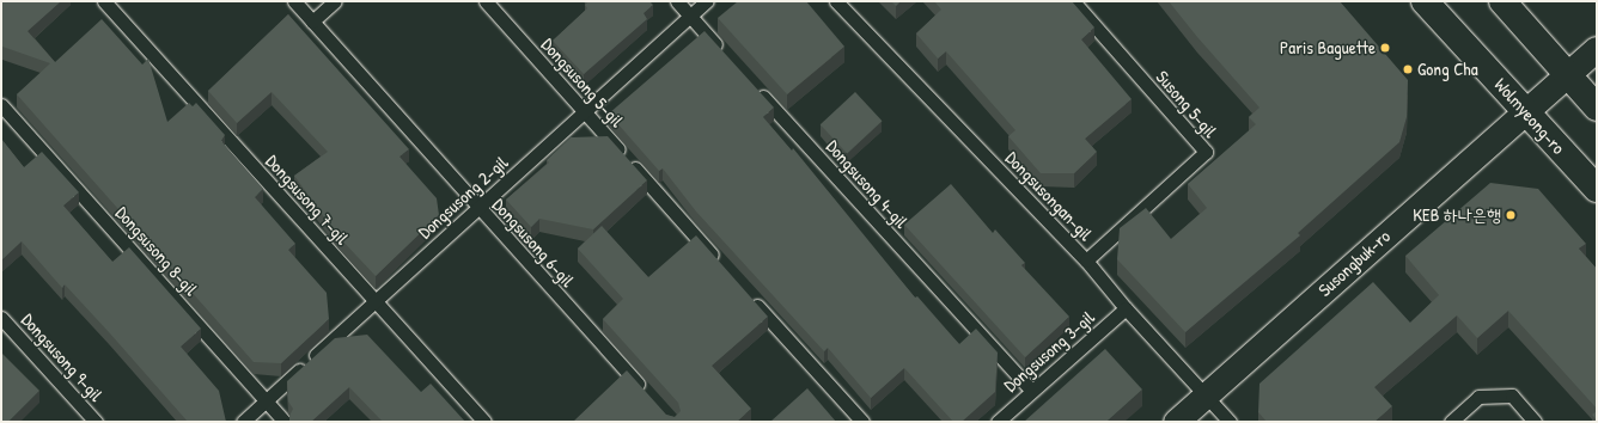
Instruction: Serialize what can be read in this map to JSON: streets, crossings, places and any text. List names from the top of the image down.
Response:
{
  "streets": {
    "street": ["Wolmyeong-ro", "Susongbuk-ro"],
    "lane": [
      "Dongsusong 5-gil",
      "Susong 5-gil",
      "Dongsusong 4-gil",
      "Dongsusongan-gil",
      "Dongsusong 2-gil",
      "Dongsusong 7-gil",
      "Dongsusong 6-gil",
      "Dongsusong 8-gil",
      "Dongsusong 3-gil",
      "Dongsusong 9-gil"
    ]
  },
  "crossings": [
    ["Dongsusong 5-gil", "Dongsusong 2-gil"],
    ["Susong 5-gil", "Dongsusongan-gil"],
    ["Wolmyeong-ro", "Susongbuk-ro"],
    ["Dongsusong 4-gil", "Dongsusong 3-gil"],
    ["Dongsusongan-gil", "Susongbuk-ro"],
    ["Dongsusongan-gil", "Dongsusong 3-gil"],
    ["Dongsusong 2-gil", "Dongsusong 7-gil"],
    ["Dongsusong 2-gil", "Dongsusong 6-gil"],
    ["Dongsusong 2-gil", "Dongsusong 8-gil"]
  ],
  "places": ["Paris Baguette", "Gong Cha", "KEB 하나은행"]
}
